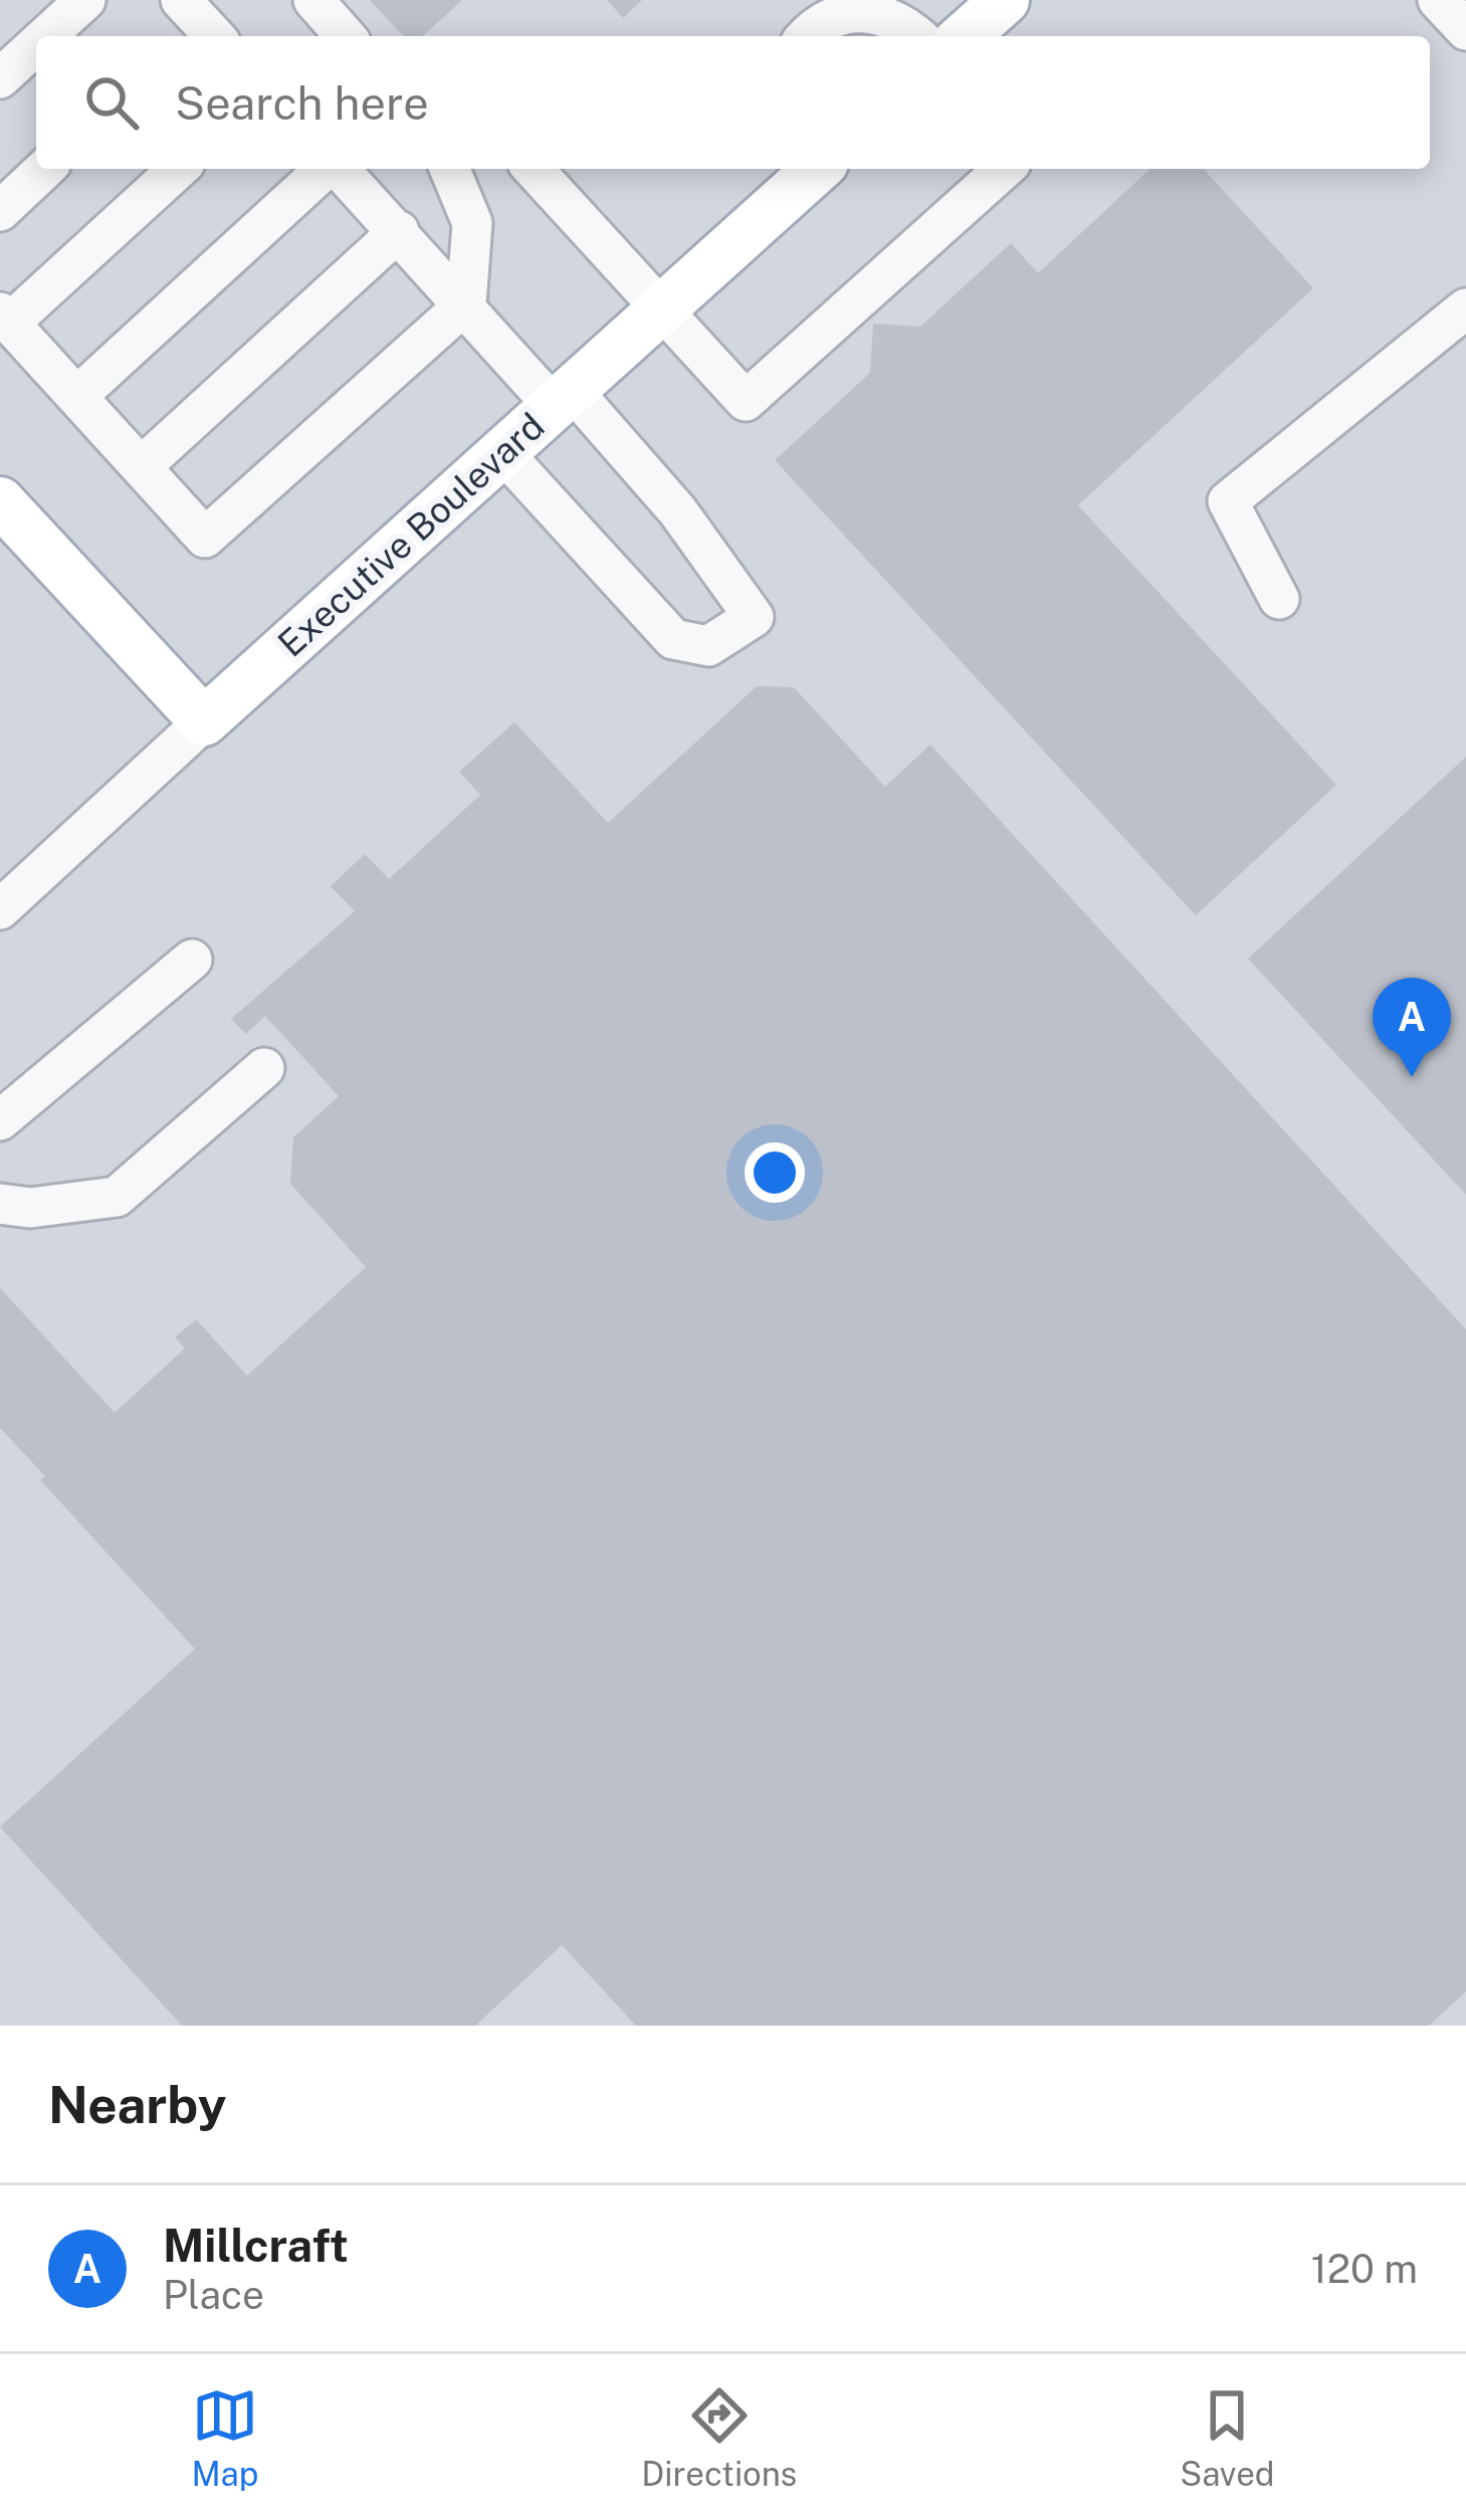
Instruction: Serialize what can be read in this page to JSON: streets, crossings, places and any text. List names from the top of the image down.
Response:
{
  "streets": {
    "main road": ["Executive Boulevard"]
  },
  "page": {
    "search": "Search here",
    "pins": "A",
    "heading": "Nearby",
    "list": [
      {
        "mark": "A",
        "name": "Millcraft",
        "note": "Place",
        "value": "120 m"
      }
    ],
    "nav": ["Map", "Directions", "Saved"]
  }
}
